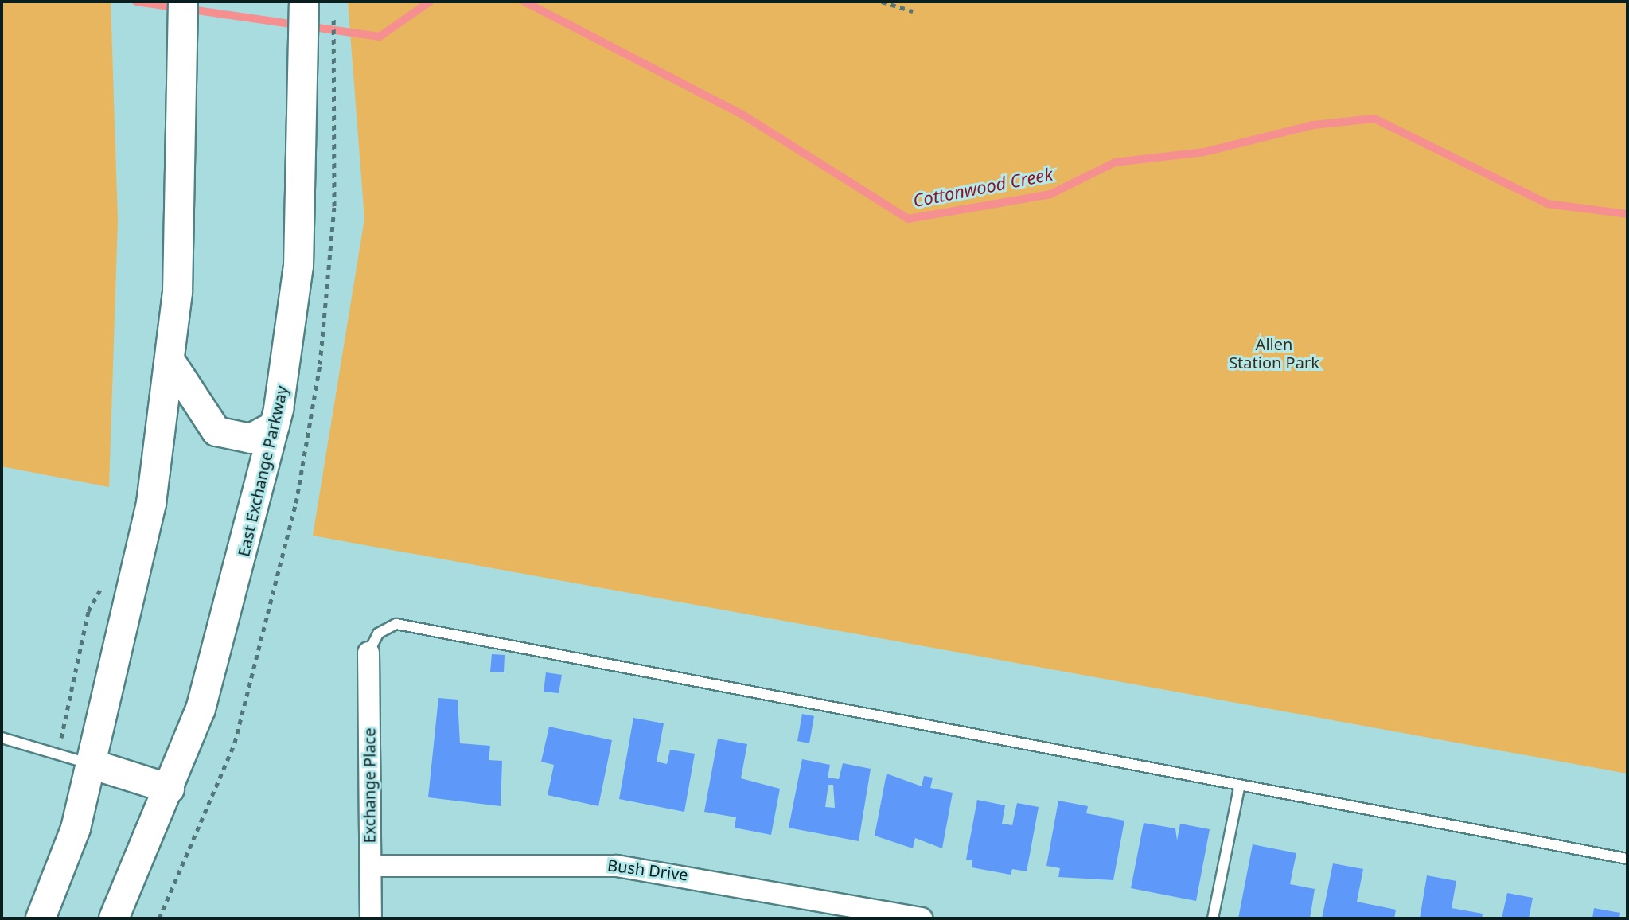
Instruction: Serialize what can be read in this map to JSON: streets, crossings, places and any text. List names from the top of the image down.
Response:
{
  "streets": {
    "main road": ["East Exchange Parkway"],
    "street": ["Exchange Place", "Bush Drive"]
  },
  "crossings": [
    ["Exchange Place", "Bush Drive"]
  ],
  "water": ["Cottonwood Creek"],
  "parks": ["Allen Station Park"]
}
